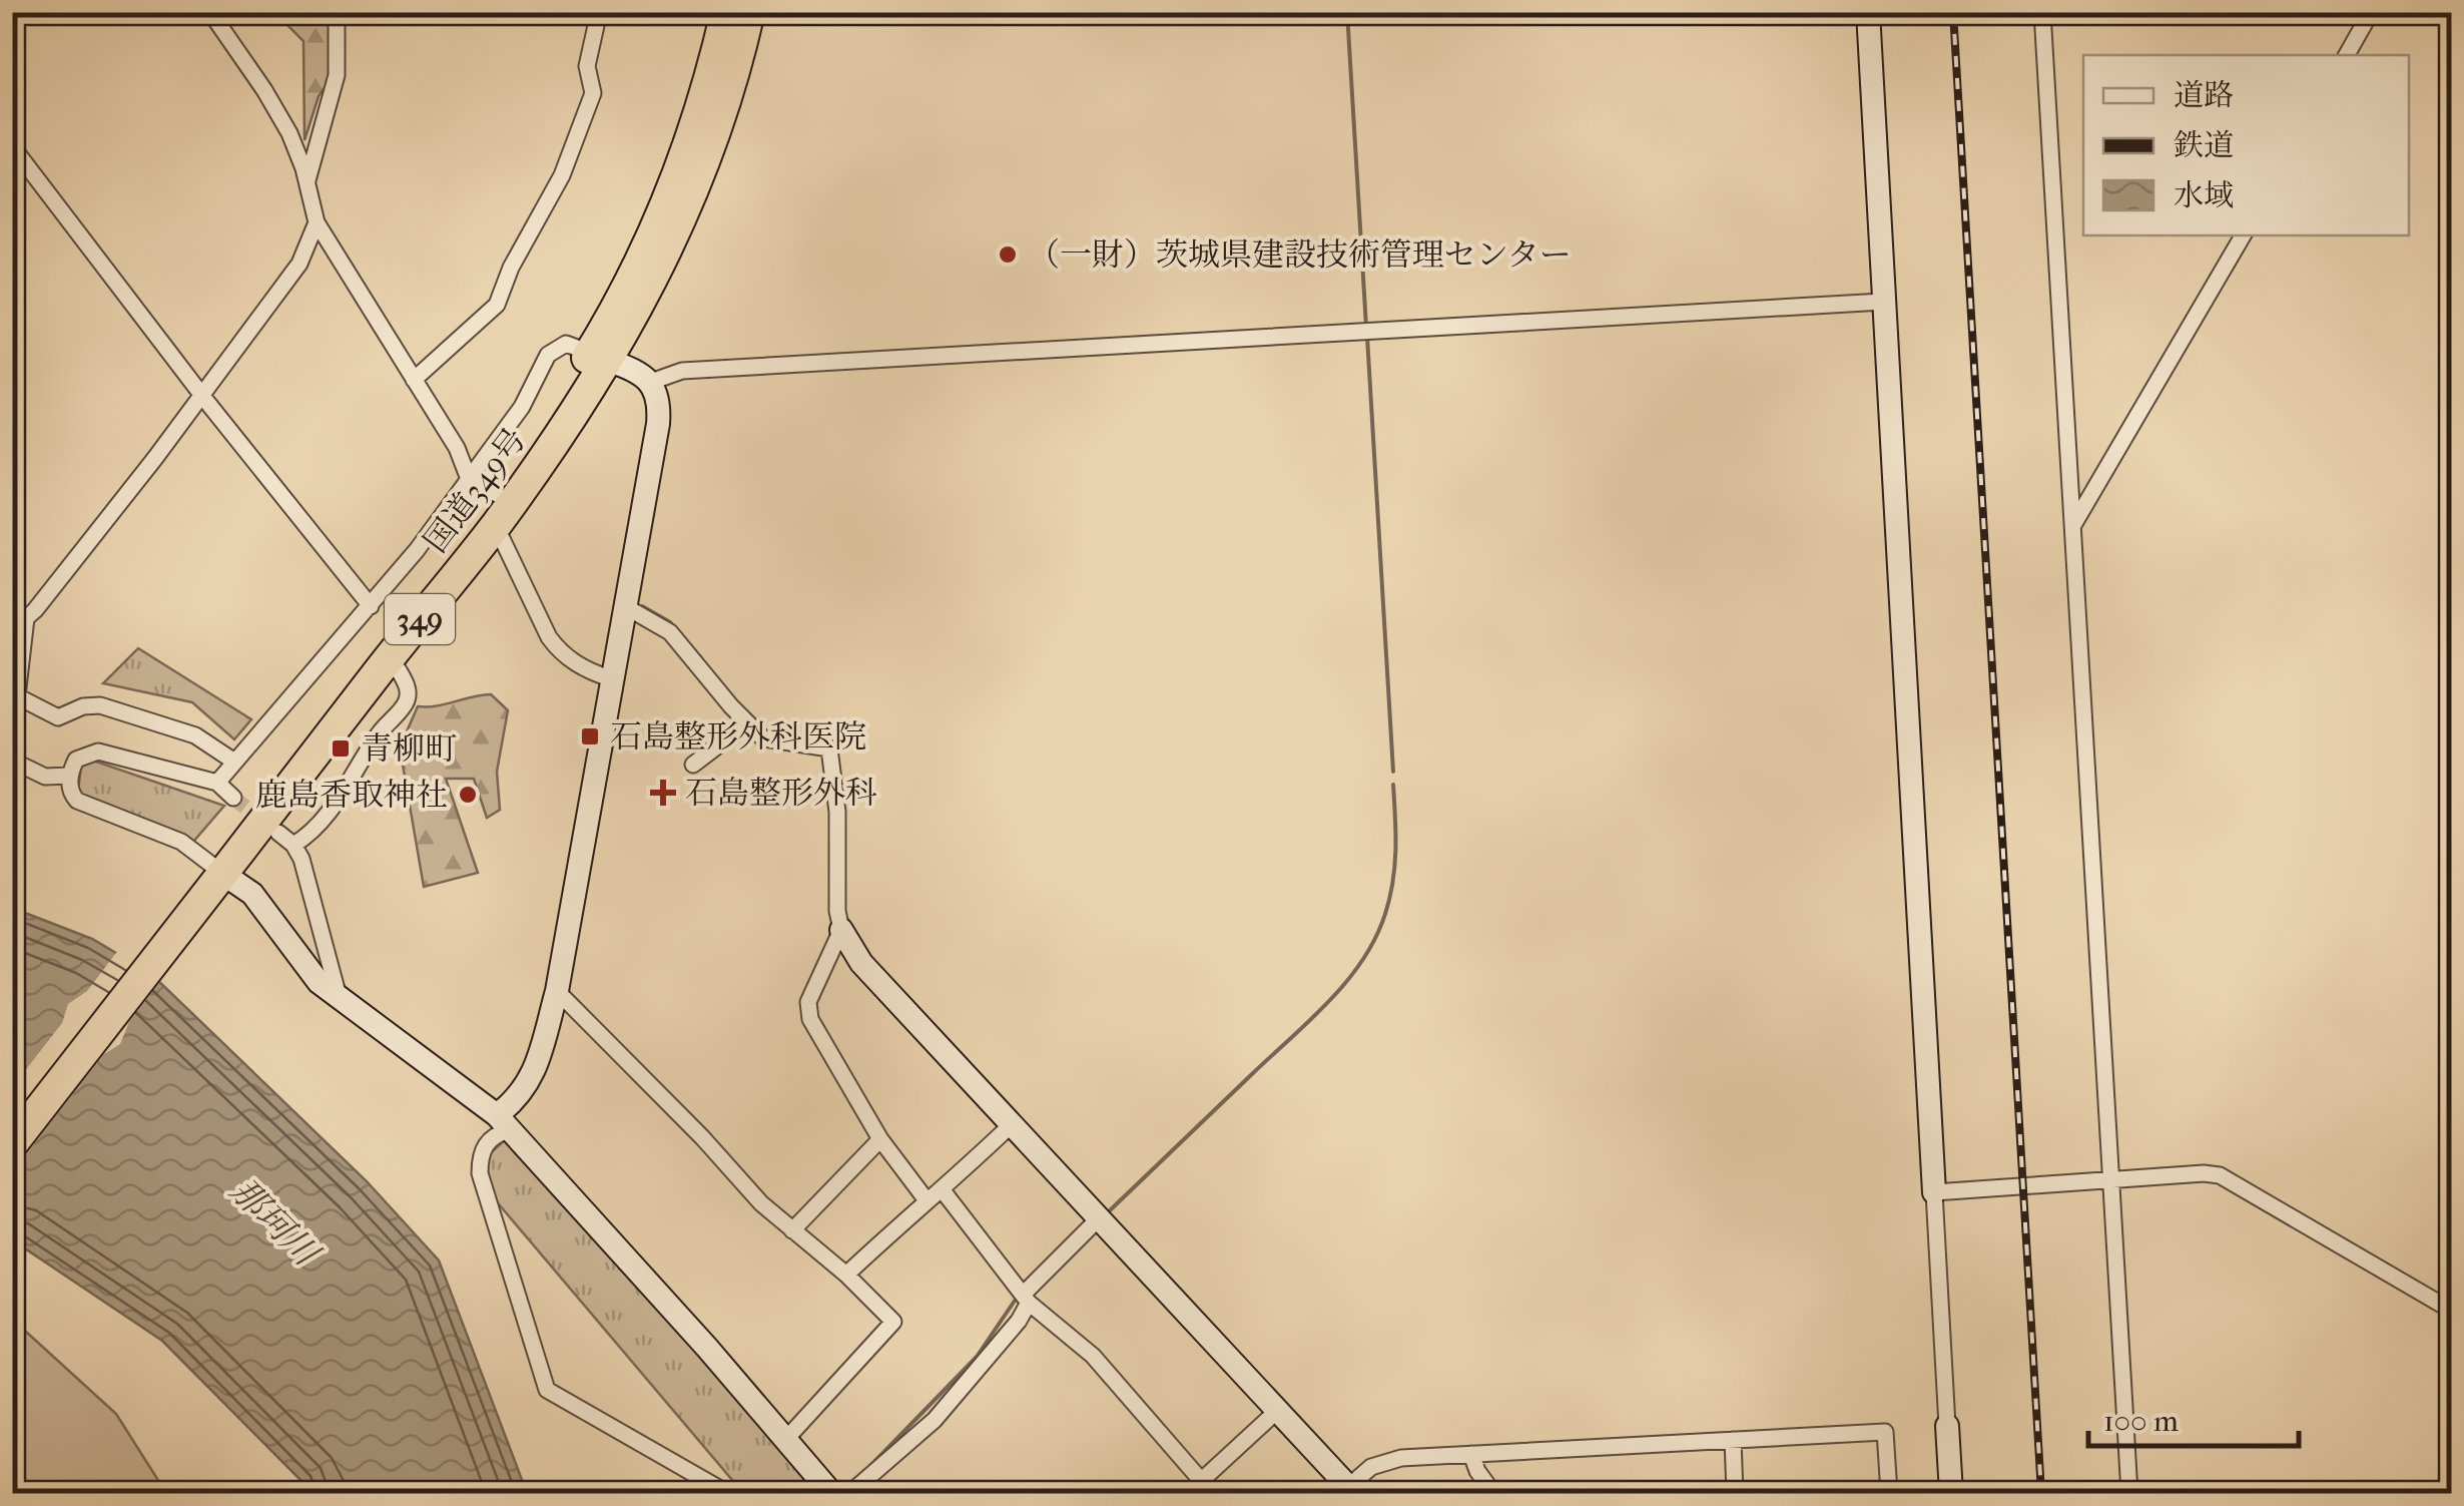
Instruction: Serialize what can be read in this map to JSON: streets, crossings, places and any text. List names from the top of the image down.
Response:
{
  "streets": {
    "highway": ["国道349号", "349"]
  },
  "water": ["那珂川"],
  "places": {
    "other": ["（一財）茨城県建設技術管理センター", "鹿島香取神社"],
    "transit": ["石島整形外科医院", "青柳町"],
    "health": ["石島整形外科"]
  },
  "legend": ["道路", "鉄道", "水域"],
  "scale_bar": "100 m"
}
